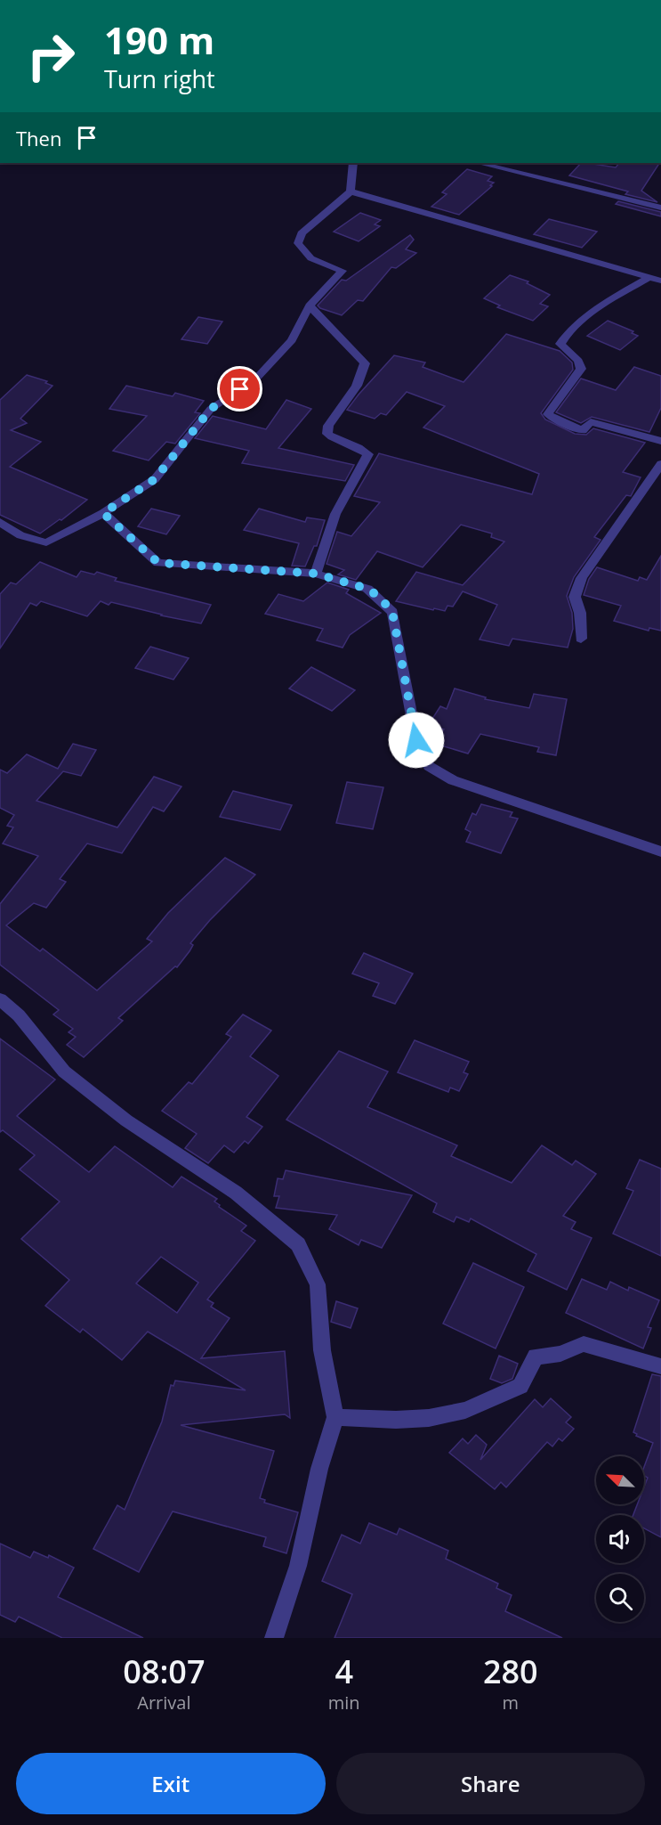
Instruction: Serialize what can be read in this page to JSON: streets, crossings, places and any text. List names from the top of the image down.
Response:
{
  "north": "top left",
  "page": {
    "turn": ["190 m", "Turn right"],
    "then": "Then",
    "eta": [
      "08:07",
      "Arrival",
      "4",
      "min",
      "280",
      "m"
    ],
    "buttons": ["Exit", "Share"]
  }
}
